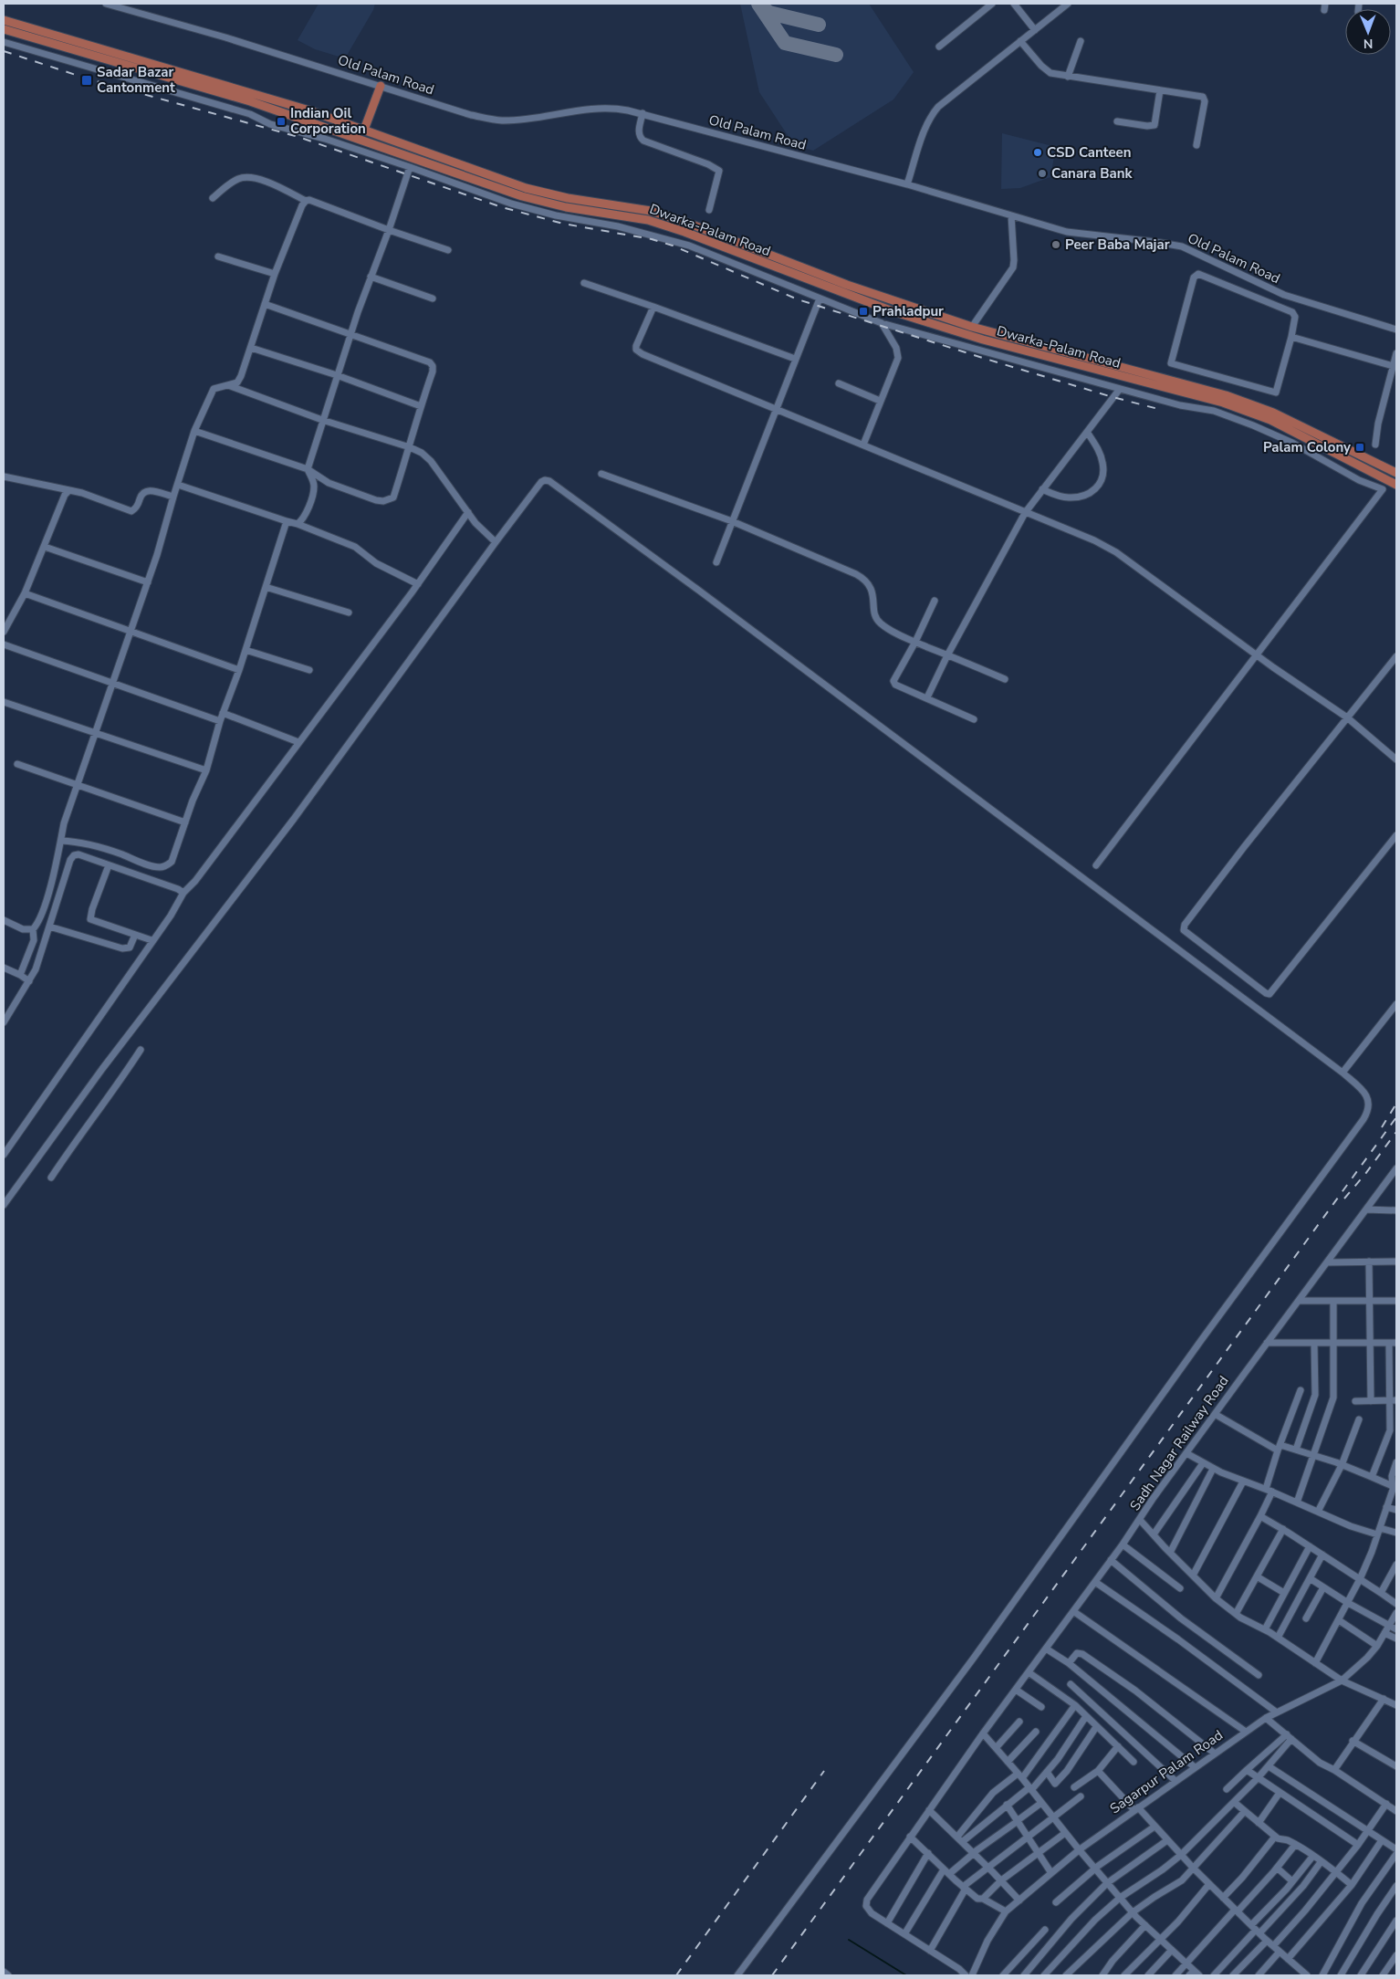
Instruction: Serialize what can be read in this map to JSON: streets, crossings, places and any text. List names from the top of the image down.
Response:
{
  "streets": {
    "main road": ["Dwarka-Palam Road"],
    "street": ["Old Palam Road", "Sadh Nagar Railway Road", "Sagarpur Palam Road"]
  },
  "places": {
    "transit": [
      "Sadar Bazar Cantonment",
      "Indian Oil Corporation",
      "Prahladpur",
      "Palam Colony"
    ],
    "other": ["CSD Canteen", "Canara Bank", "Peer Baba Majar"]
  },
  "north": "bottom"
}
